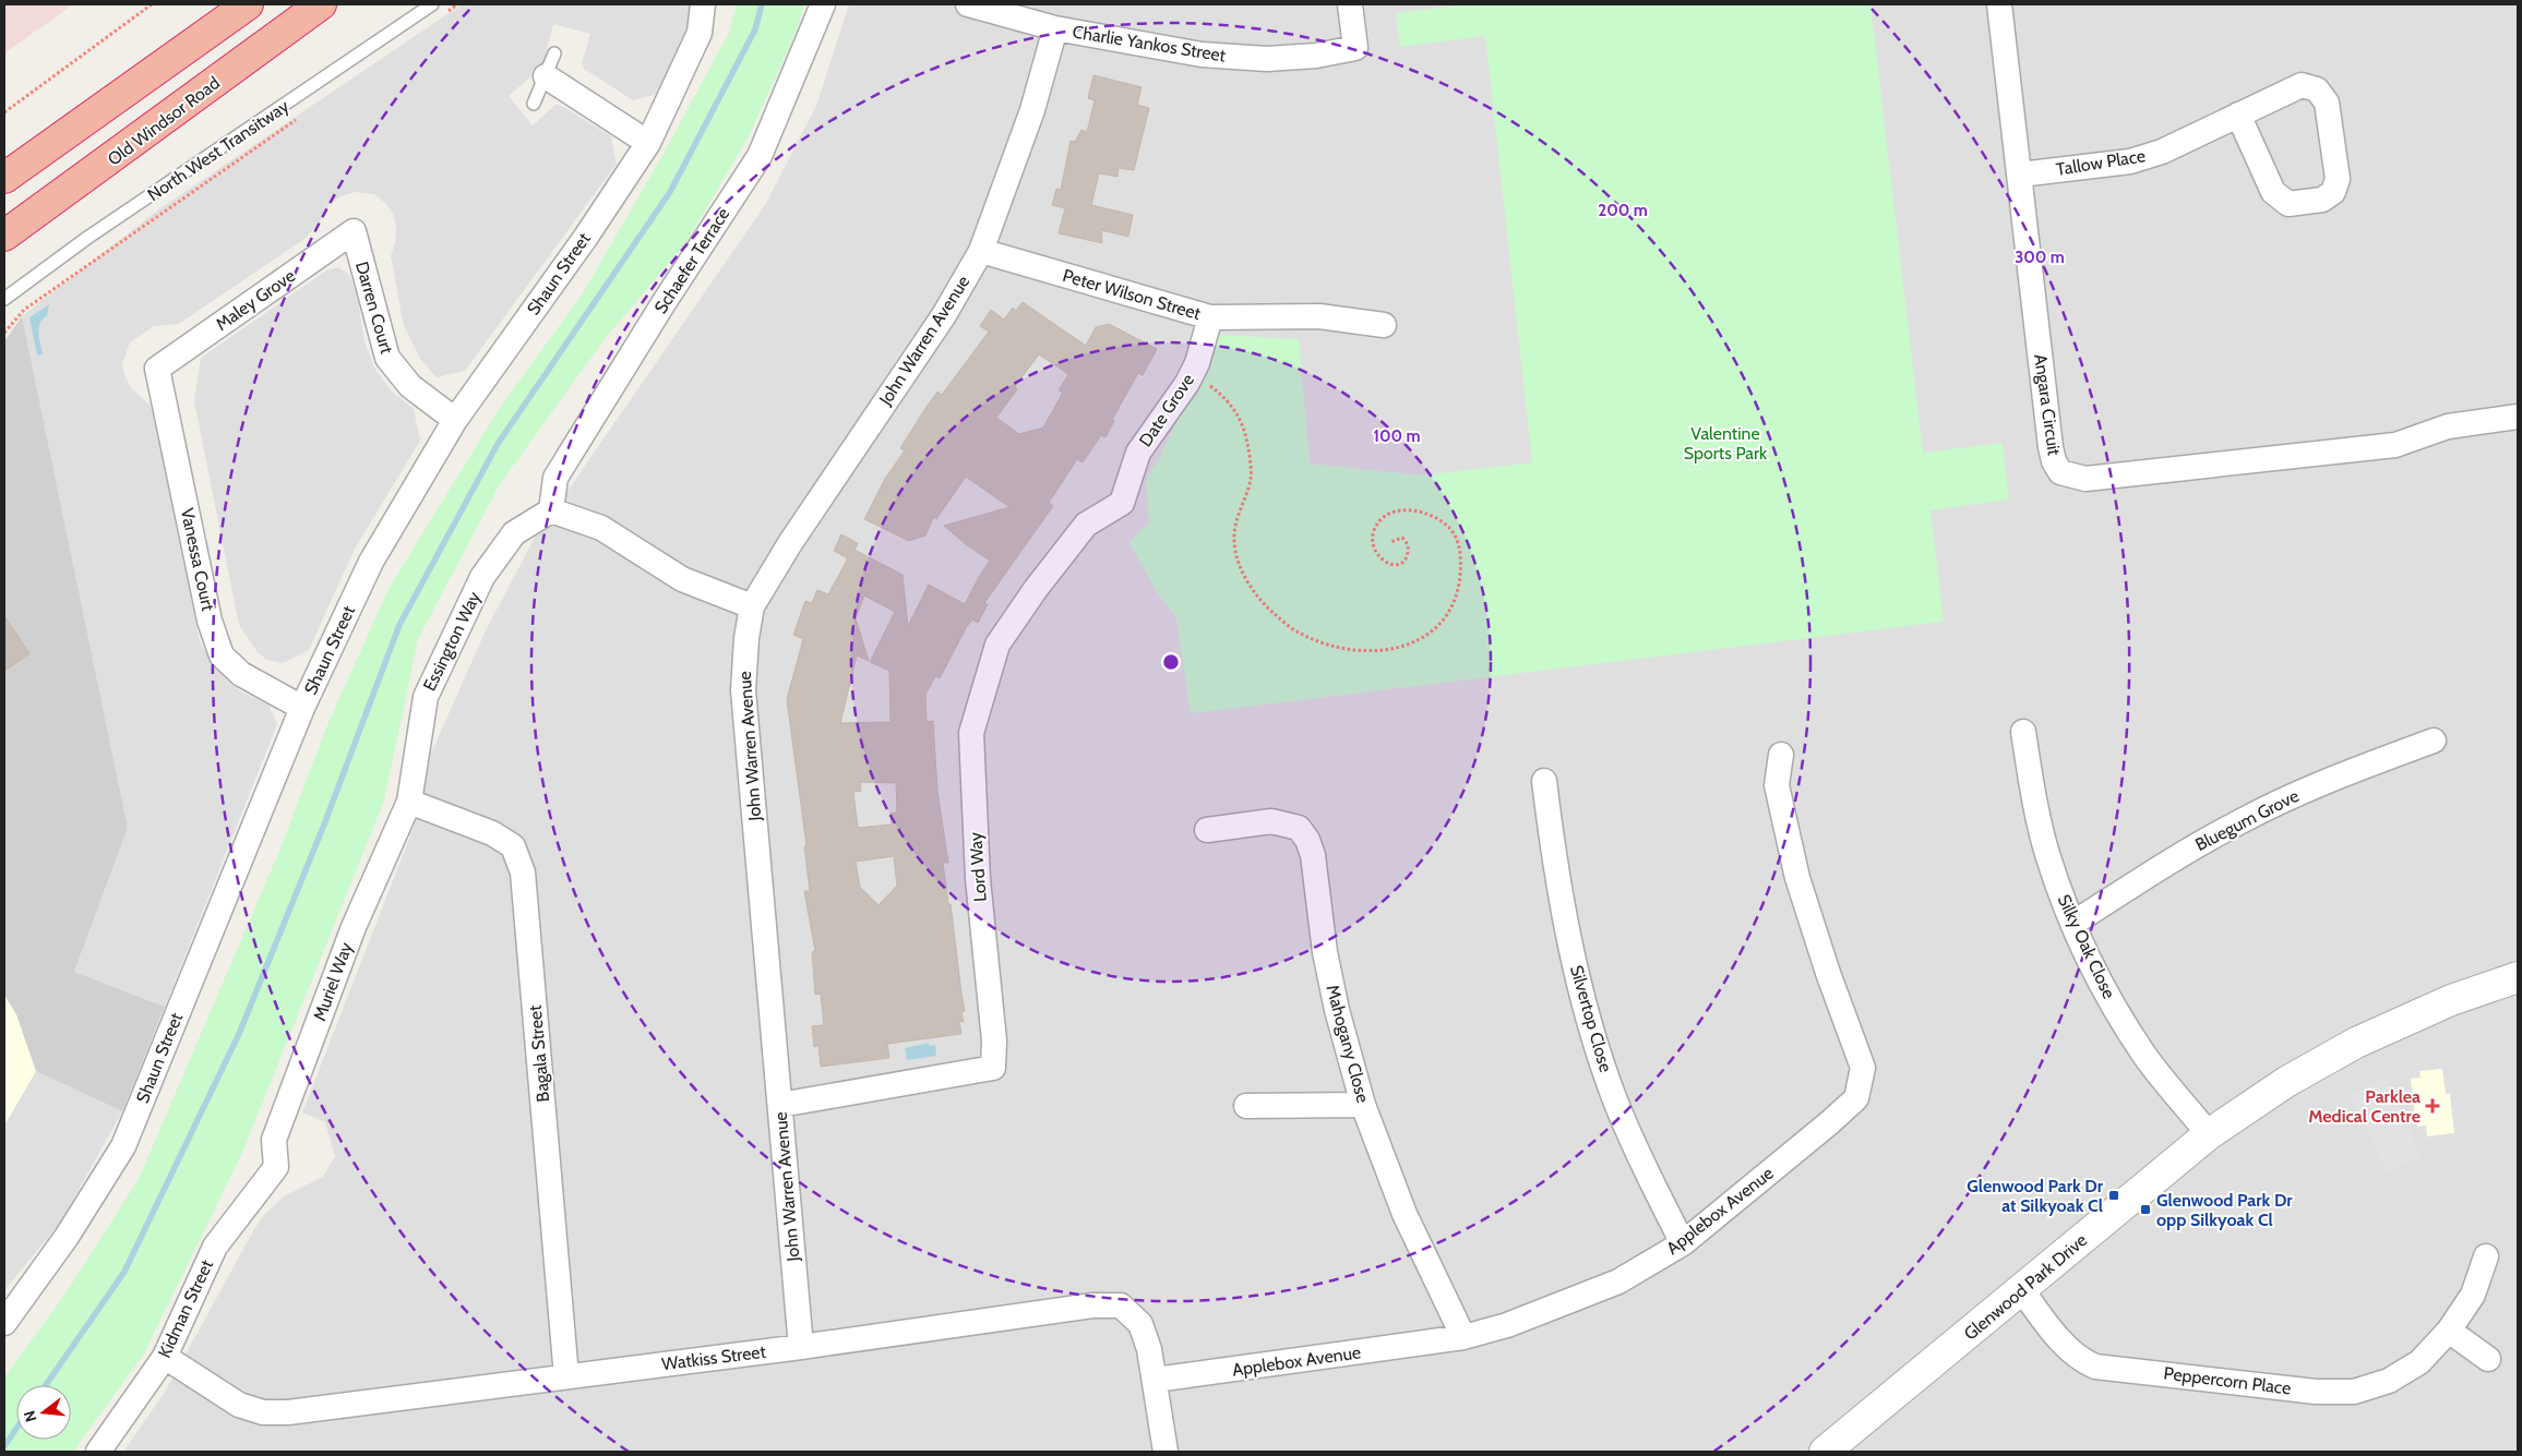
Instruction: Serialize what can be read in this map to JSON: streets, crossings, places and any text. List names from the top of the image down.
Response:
{
  "streets": {
    "highway": ["Old Windsor Road"],
    "street": [
      "Charlie Yankos Street",
      "Tallow Place",
      "Schaefer Terrace",
      "Shaun Street",
      "Peter Wilson Street",
      "Maley Grove",
      "Darren Court",
      "John Warren Avenue",
      "Angara Circuit",
      "Date Grove",
      "Vanessa Court",
      "Essington Way",
      "Bluegum Grove",
      "Lord Way",
      "Silky Oak Close",
      "Muriel Way",
      "Silvertop Close",
      "Mahogany Close",
      "Bagala Street",
      "Applebox Avenue",
      "Glenwood Park Drive",
      "Kidman Street",
      "Watkiss Street",
      "Peppercorn Place"
    ],
    "lane": ["North West Transitway"]
  },
  "crossings": [
    ["Charlie Yankos Street", "John Warren Avenue"],
    ["Tallow Place", "Angara Circuit"],
    ["Schaefer Terrace", "Essington Way"],
    ["Shaun Street", "Darren Court"],
    ["Shaun Street", "Vanessa Court"],
    ["Peter Wilson Street", "John Warren Avenue"],
    ["Peter Wilson Street", "Date Grove"],
    ["Maley Grove", "Darren Court"],
    ["Maley Grove", "Vanessa Court"],
    ["John Warren Avenue", "Lord Way"],
    ["John Warren Avenue", "Watkiss Street"],
    ["Date Grove", "Lord Way"],
    ["Essington Way", "Muriel Way"],
    ["Essington Way", "Bagala Street"],
    ["Bluegum Grove", "Silky Oak Close"],
    ["Silky Oak Close", "Glenwood Park Drive"],
    ["Muriel Way", "Bagala Street"],
    ["Muriel Way", "Kidman Street"],
    ["Silvertop Close", "Applebox Avenue"],
    ["Mahogany Close", "Applebox Avenue"],
    ["Bagala Street", "Watkiss Street"],
    ["Applebox Avenue", "Watkiss Street"],
    ["Glenwood Park Drive", "Peppercorn Place"],
    ["Kidman Street", "Watkiss Street"]
  ],
  "parks": ["Valentine Sports Park"],
  "places": {
    "health": ["Parklea Medical Centre"],
    "transit": ["Glenwood Park Dr at Silkyoak Cl", "Glenwood Park Dr opp Silkyoak Cl"]
  },
  "north": "left",
  "rings": ["200 m", "300 m", "100 m"]
}
